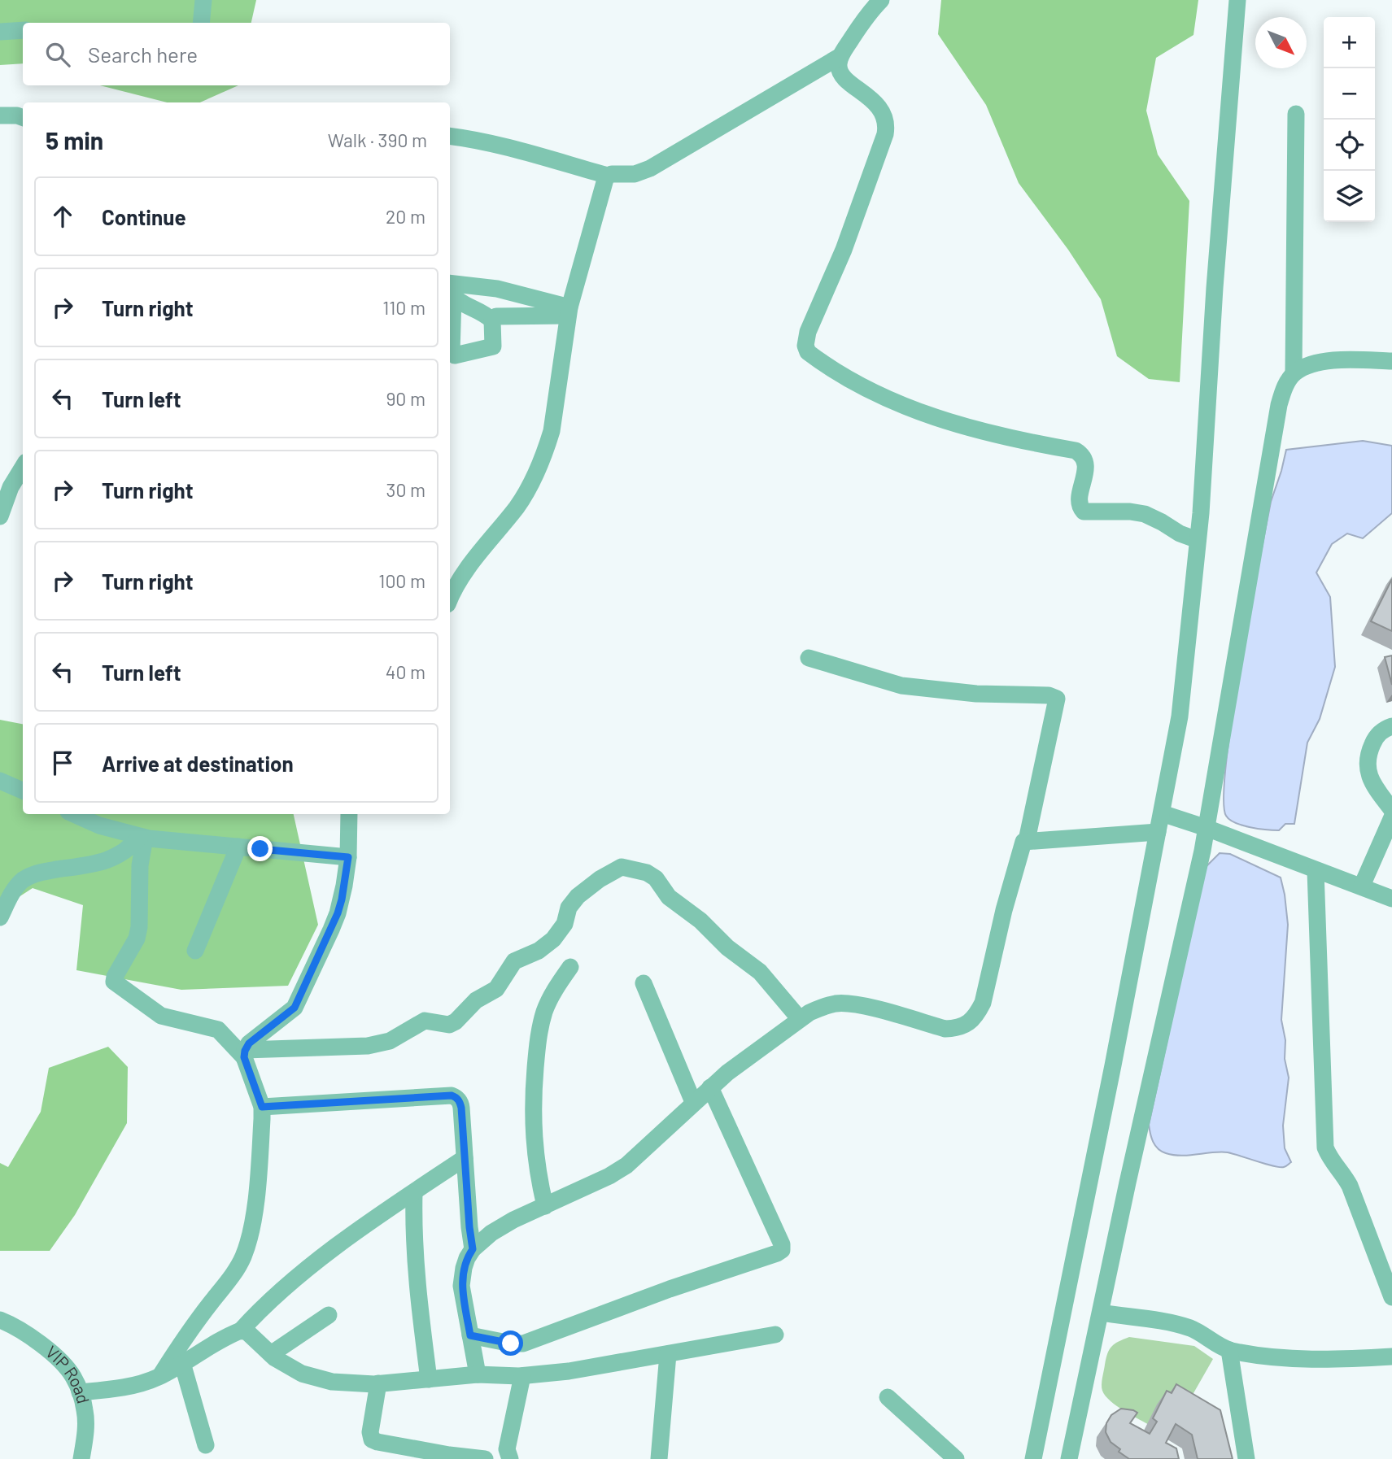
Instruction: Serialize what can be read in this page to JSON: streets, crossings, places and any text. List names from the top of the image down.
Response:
{
  "streets": {
    "street": ["VIP Road"]
  },
  "north": "bottom right",
  "page": {
    "map_buttons": ["+", "−"],
    "search": "Search here",
    "heading": ["5 min", "Walk · 390 m"],
    "list": [
      ["Continue", "20 m"],
      ["Turn right", "110 m"],
      ["Turn left", "90 m"],
      ["Turn right", "30 m"],
      ["Turn right", "100 m"],
      ["Turn left", "40 m"],
      "Arrive at destination"
    ]
  }
}
